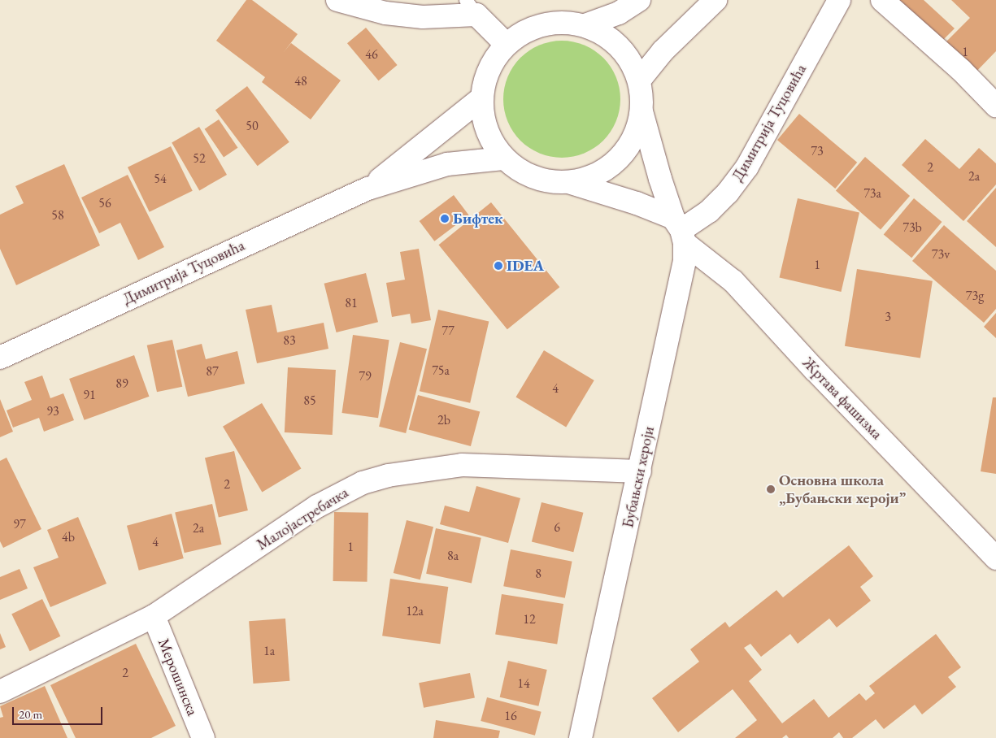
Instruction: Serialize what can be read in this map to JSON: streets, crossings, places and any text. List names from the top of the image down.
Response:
{
  "streets": {
    "street": [
      "Димитрија Туцовића",
      "Жртава фашизма",
      "Бубањски хероји",
      "Малојастребачка",
      "Мерошинска"
    ]
  },
  "crossings": [
    ["Димитрија Туцовића", "Жртава фашизма"],
    ["Димитрија Туцовића", "Бубањски хероји"],
    ["Жртава фашизма", "Бубањски хероји"],
    ["Бубањски хероји", "Малојастребачка"],
    ["Малојастребачка", "Мерошинска"]
  ],
  "places": ["Бифтек", "IDEA", "Основна школа „Бубањски хероји”"],
  "house_numbers": [
    "1",
    "46",
    "48",
    "50",
    "73",
    "52",
    "2",
    "2a",
    "54",
    "73a",
    "56",
    "58",
    "73b",
    "73v",
    "1",
    "73g",
    "81",
    "3",
    "77",
    "83",
    "75a",
    "87",
    "79",
    "89",
    "4",
    "91",
    "85",
    "93",
    "2b",
    "2",
    "97",
    "6",
    "2a",
    "4b",
    "4",
    "1",
    "8a",
    "8",
    "12a",
    "12",
    "1a",
    "2",
    "14",
    "16"
  ],
  "scale_bar": "20 m"
}
